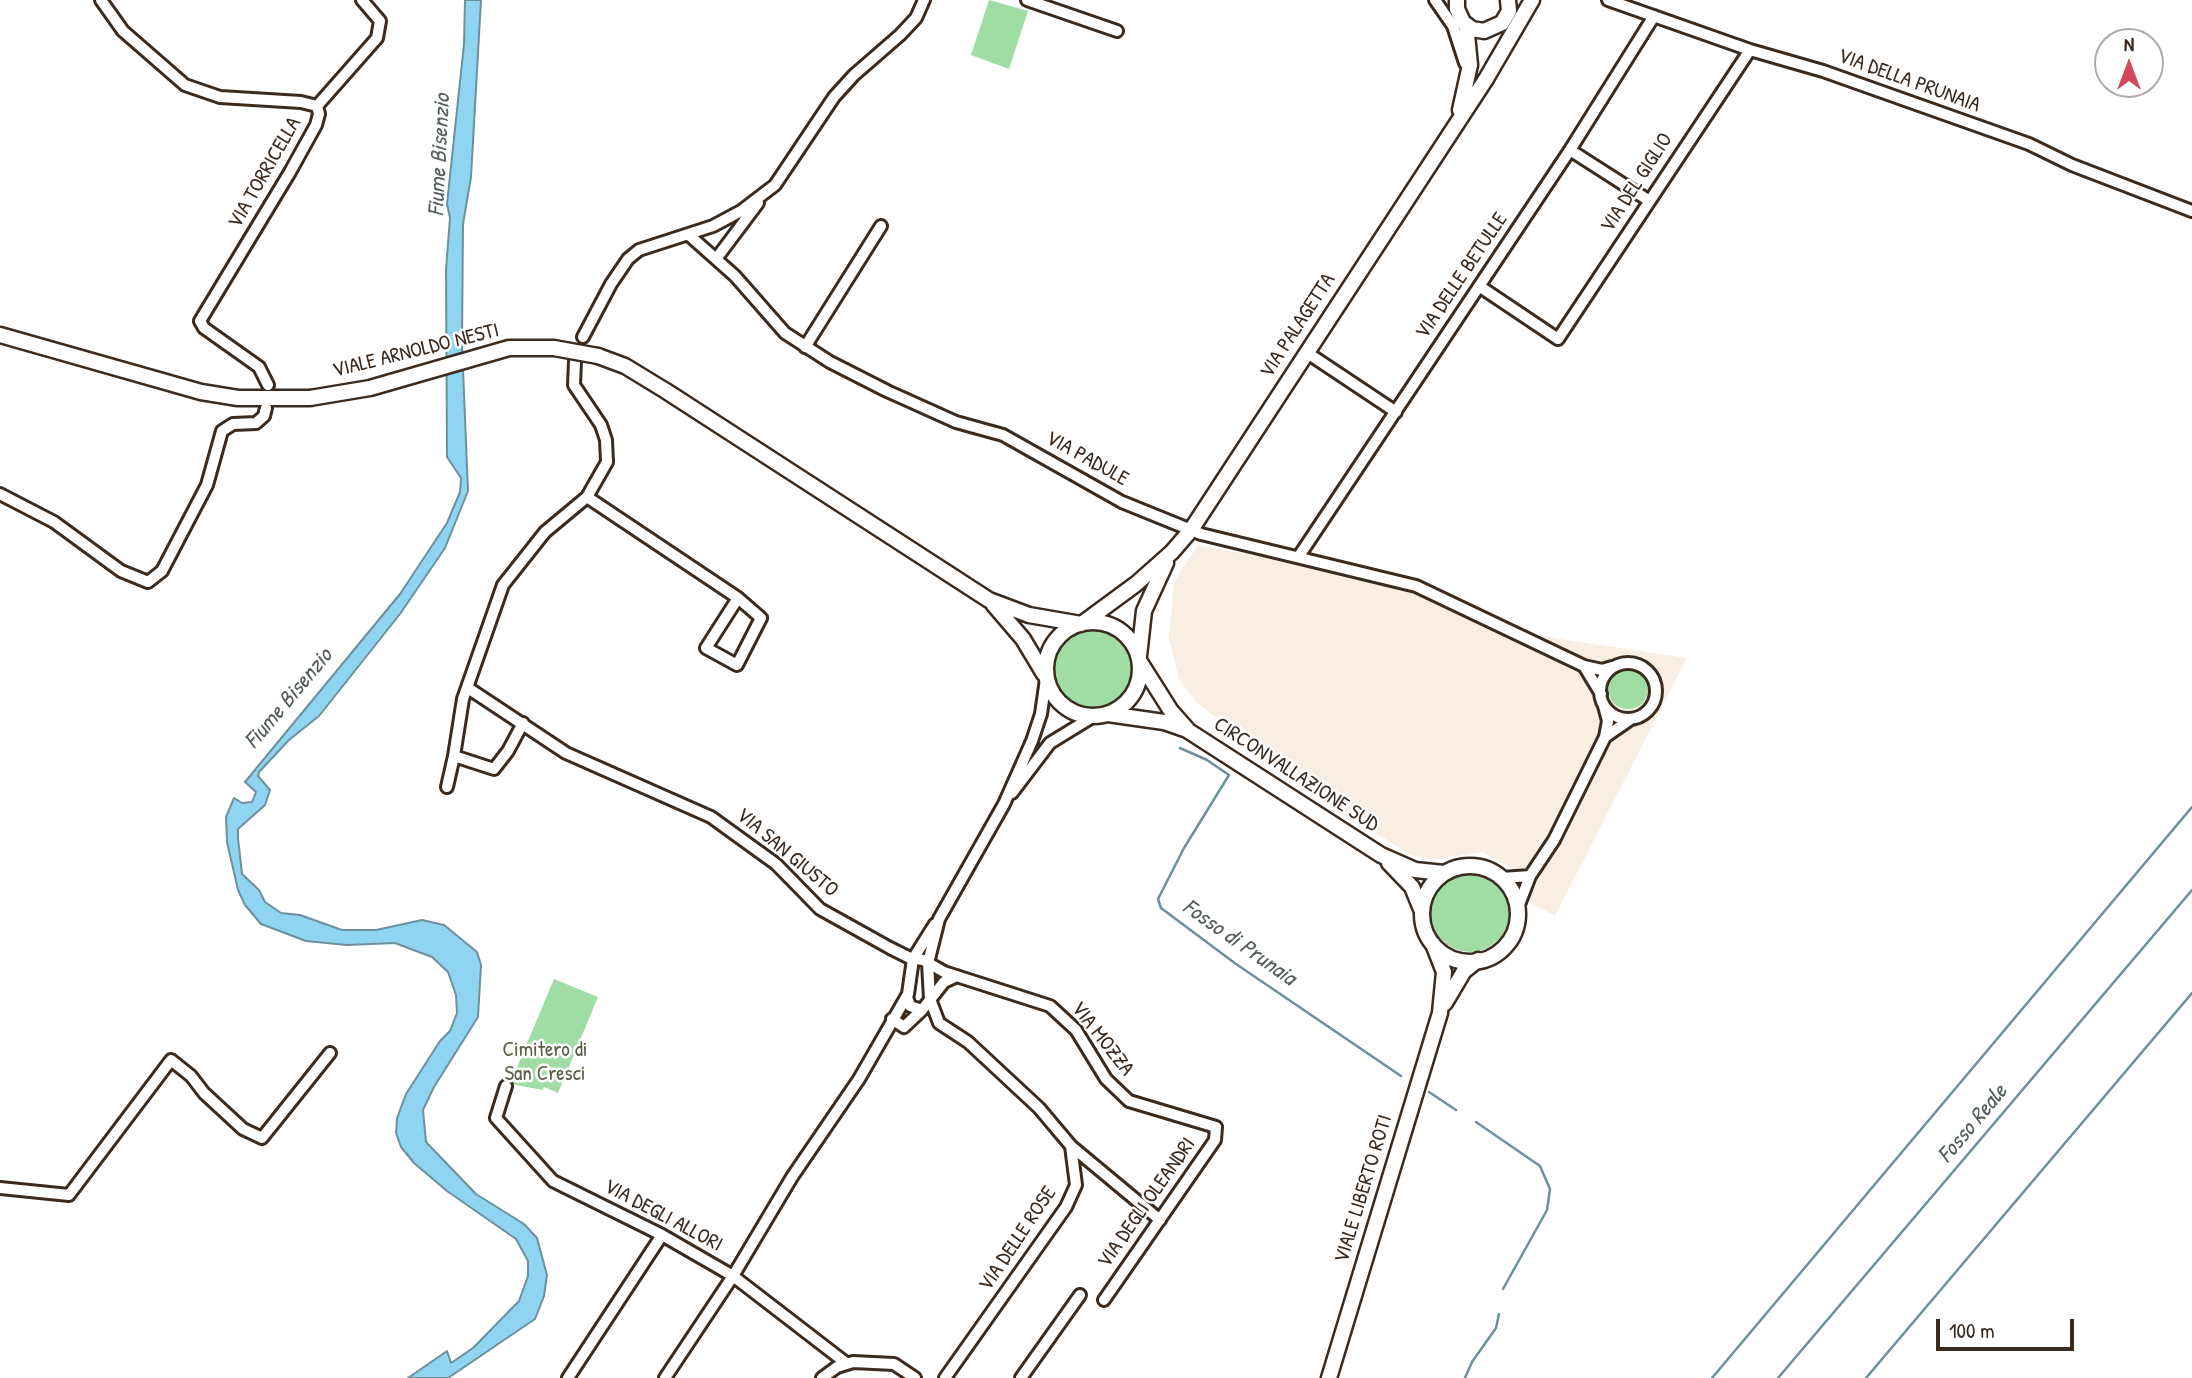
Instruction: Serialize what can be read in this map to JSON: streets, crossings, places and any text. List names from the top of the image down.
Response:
{
  "streets": {
    "street": [
      "VIA DELLA PRUNAIA",
      "VIA TORRICELLA",
      "VIA DEL GIGLIO",
      "VIA DELLE BETULLE",
      "VIA PALAGETTA",
      "VIALE ARNOLDO NESTI",
      "VIA PADULE",
      "CIRCONVALLAZIONE SUD",
      "VIA SAN GIUSTO",
      "VIA MOZZA",
      "VIALE LIBERTO ROTI",
      "VIA DEGLI OLEANDRI",
      "VIA DEGLI ALLORI",
      "VIA DELLE ROSE"
    ]
  },
  "crossings": [
    ["VIA DELLA PRUNAIA", "VIA DEL GIGLIO"],
    ["VIA DELLA PRUNAIA", "VIA DELLE BETULLE"],
    ["VIA DEL GIGLIO", "VIA DELLE BETULLE"],
    ["VIA DELLE BETULLE", "VIA PADULE"],
    ["VIA PALAGETTA", "VIALE ARNOLDO NESTI"],
    ["VIA PALAGETTA", "VIA PADULE"],
    ["VIA PALAGETTA", "CIRCONVALLAZIONE SUD"],
    ["VIA PALAGETTA", "VIA SAN GIUSTO"],
    ["VIA PALAGETTA", "VIA MOZZA"],
    ["VIALE ARNOLDO NESTI", "CIRCONVALLAZIONE SUD"],
    ["CIRCONVALLAZIONE SUD", "VIALE LIBERTO ROTI"],
    ["VIA SAN GIUSTO", "VIA MOZZA"],
    ["VIA MOZZA", "VIA DEGLI OLEANDRI"]
  ],
  "water": ["Fiume Bisenzio", "Fosso di Prunaia", "Fosso Reale"],
  "parks": ["Cimitero di San Cresci"],
  "scale_bar": "100 m",
  "north": "top"
}
